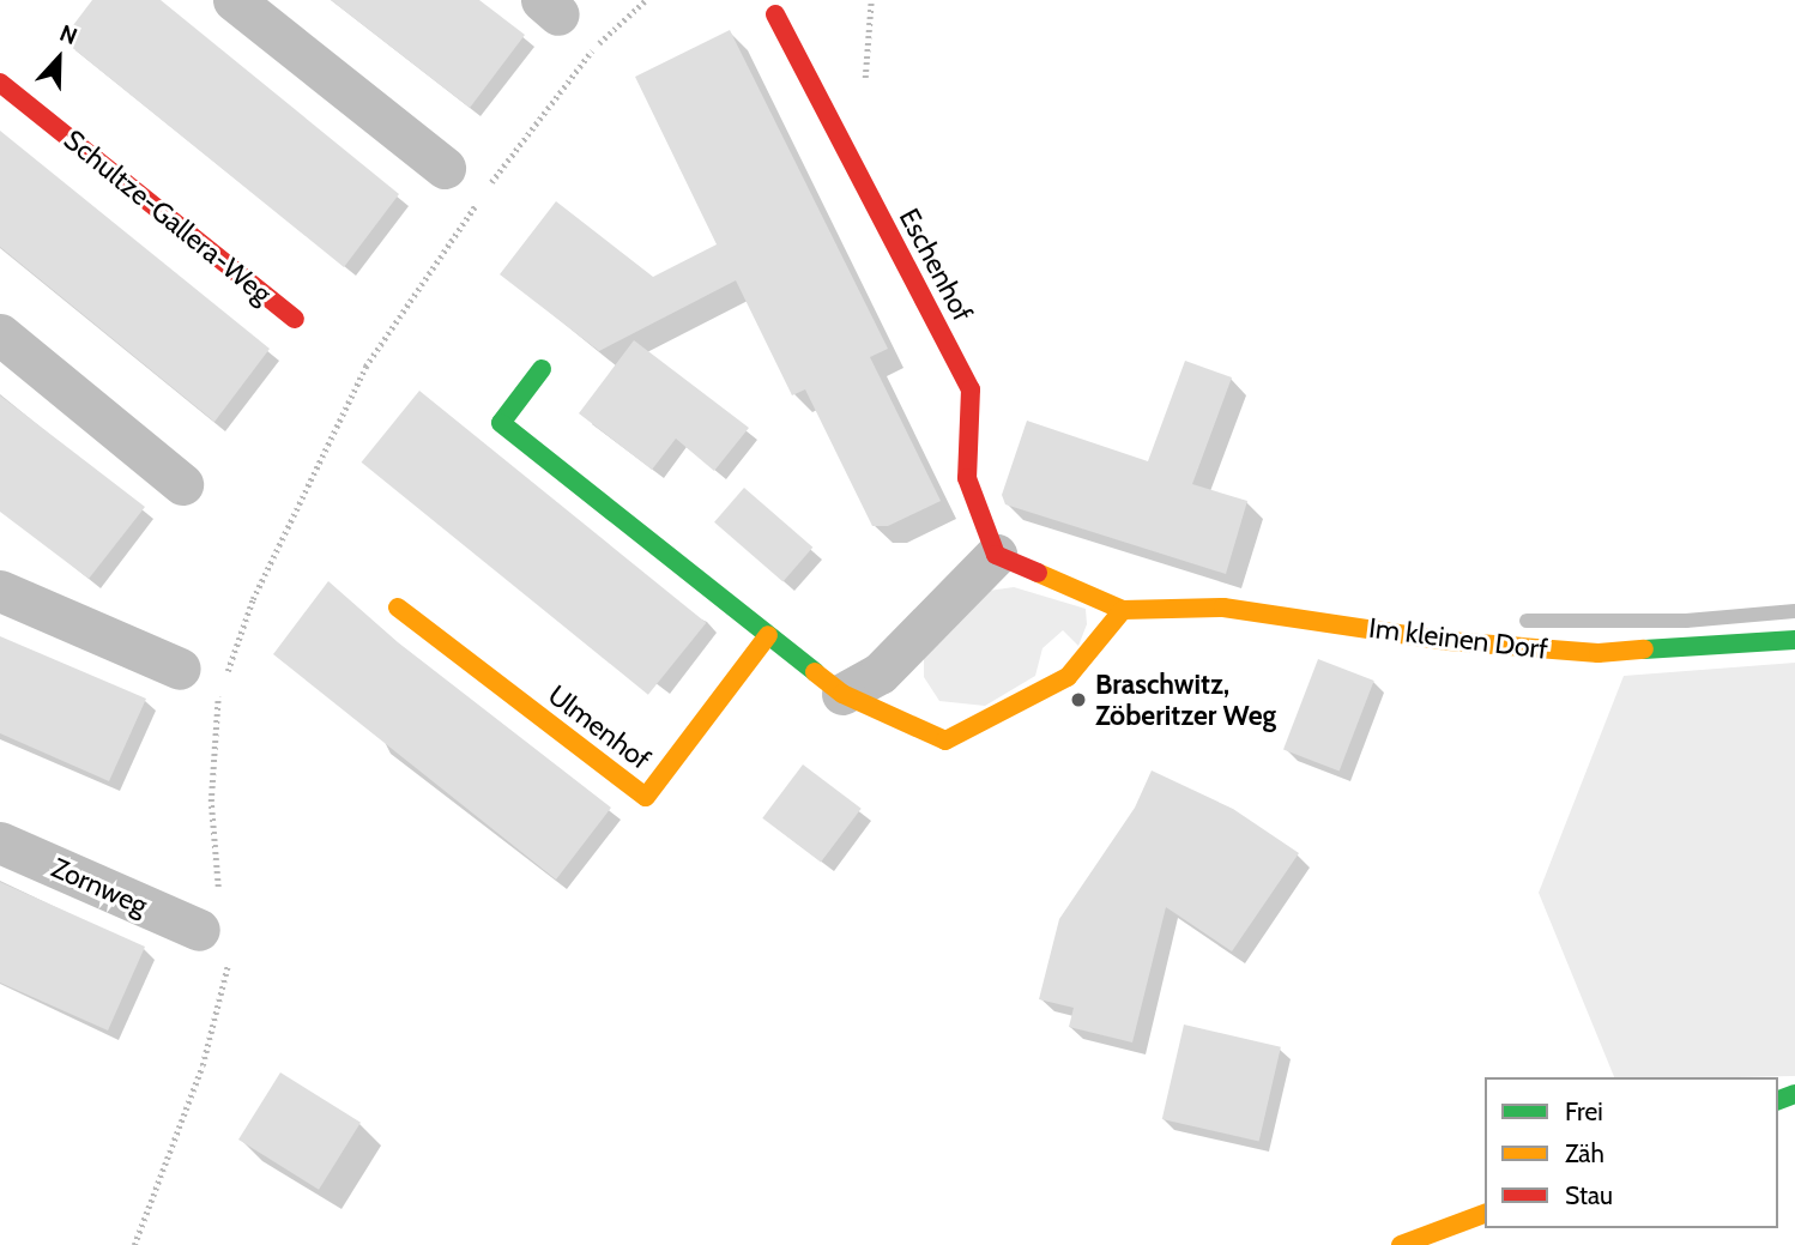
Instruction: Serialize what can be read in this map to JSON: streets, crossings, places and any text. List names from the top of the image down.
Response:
{
  "streets": {
    "street": [
      "Schultze-Gallera-Weg",
      "Eschenhof",
      "Im kleinen Dorf",
      "Ulmenhof",
      "Zornweg"
    ]
  },
  "crossings": [
    ["Eschenhof", "Im kleinen Dorf"]
  ],
  "places": ["Braschwitz, Zöberitzer Weg"],
  "legend": ["Frei", "Zäh", "Stau"],
  "north": "top"
}
